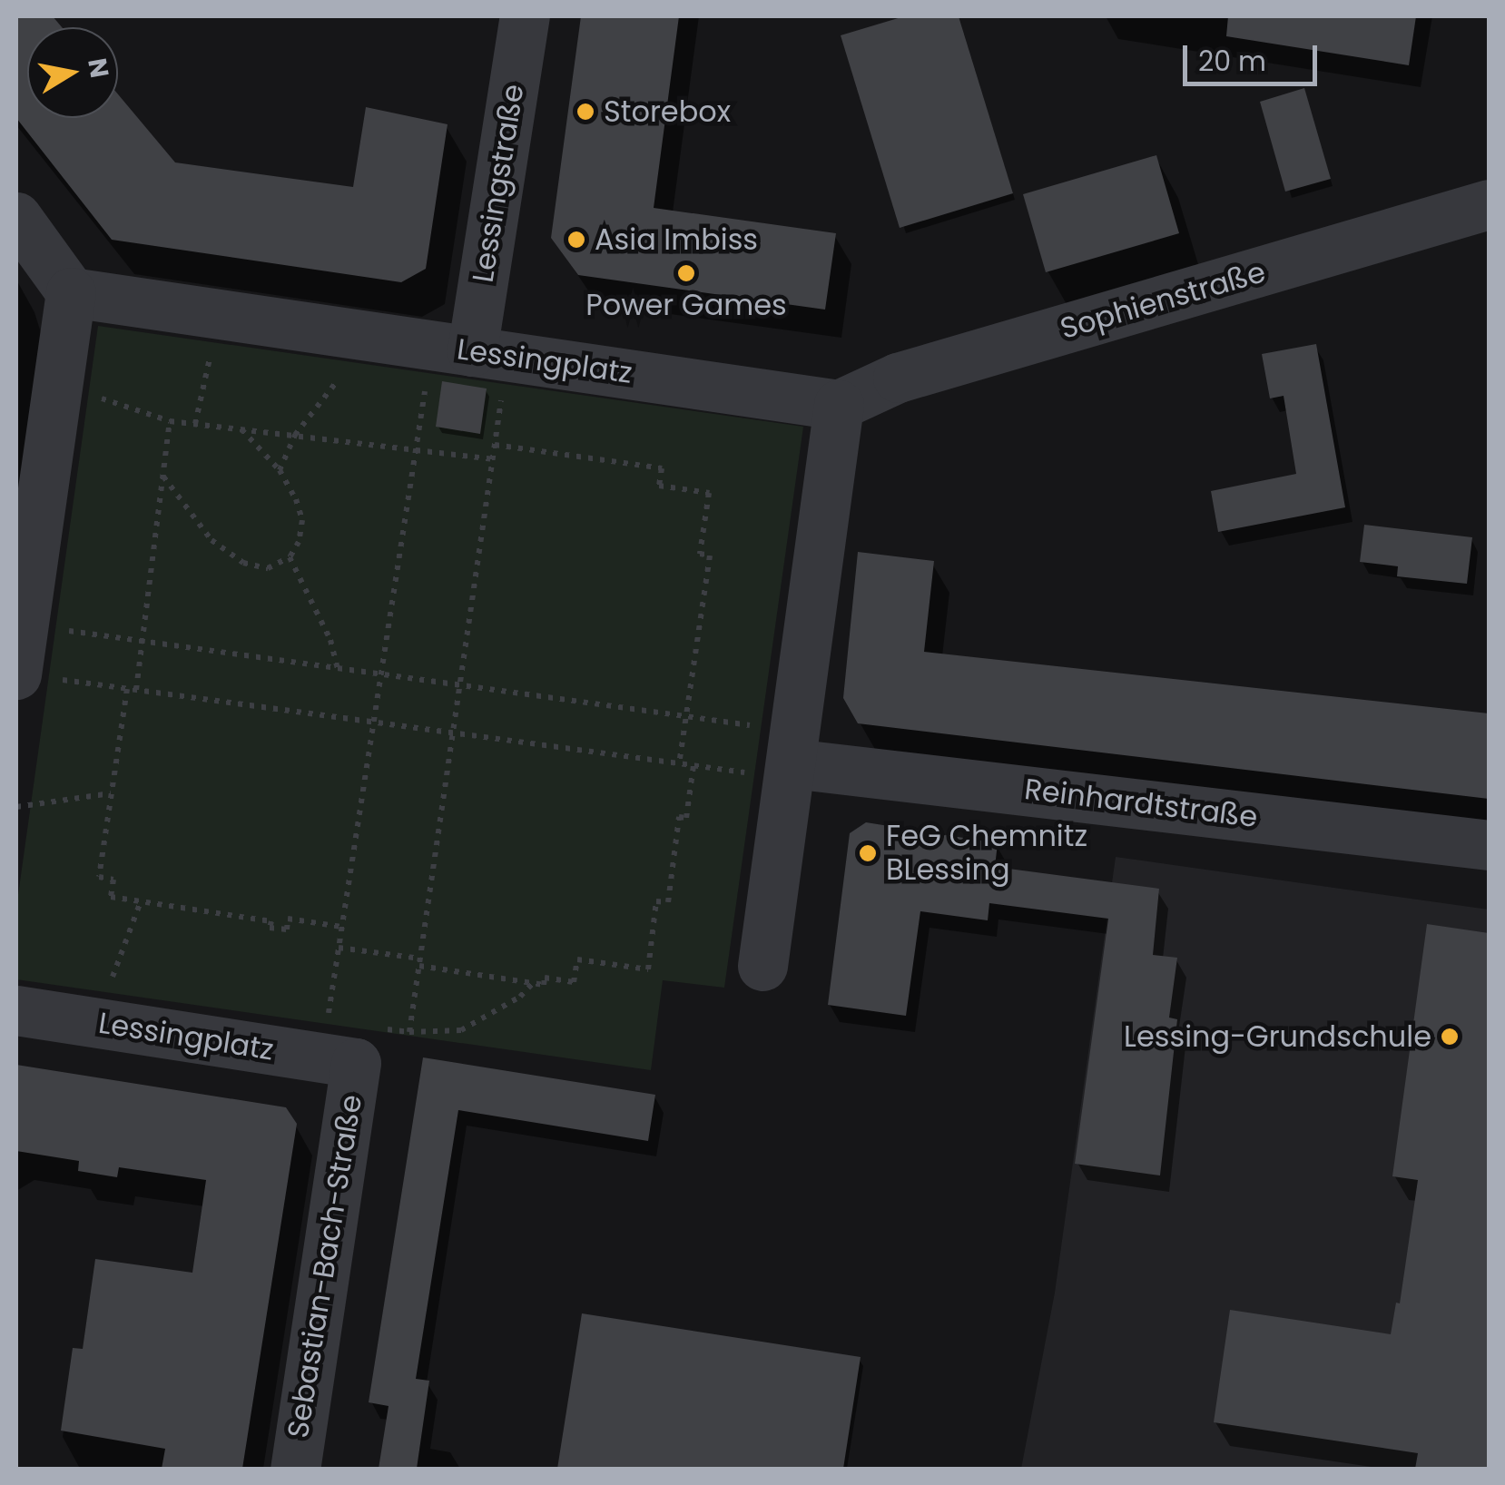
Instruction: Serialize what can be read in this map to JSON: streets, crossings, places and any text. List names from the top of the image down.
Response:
{
  "streets": {
    "street": [
      "Lessingstraße",
      "Sophienstraße",
      "Lessingplatz",
      "Reinhardtstraße",
      "Sebastian-Bach-Straße"
    ]
  },
  "crossings": [
    ["Lessingstraße", "Lessingplatz"],
    ["Sophienstraße", "Lessingplatz"],
    ["Lessingplatz", "Sebastian-Bach-Straße"]
  ],
  "places": [
    "Storebox",
    "Asia Imbiss",
    "Power Games",
    "FeG Chemnitz BLessing",
    "Lessing-Grundschule"
  ],
  "scale_bar": "20 m",
  "north": "right"
}
